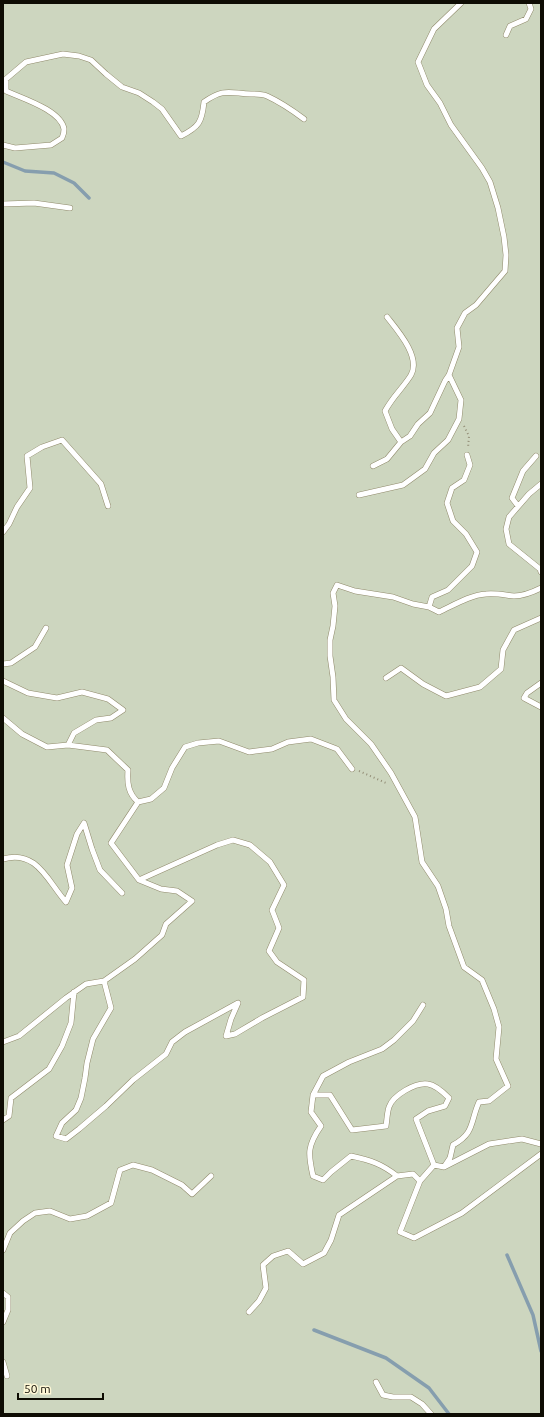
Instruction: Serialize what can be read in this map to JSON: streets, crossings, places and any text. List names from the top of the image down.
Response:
{
  "scale_bar": "50 m"
}
